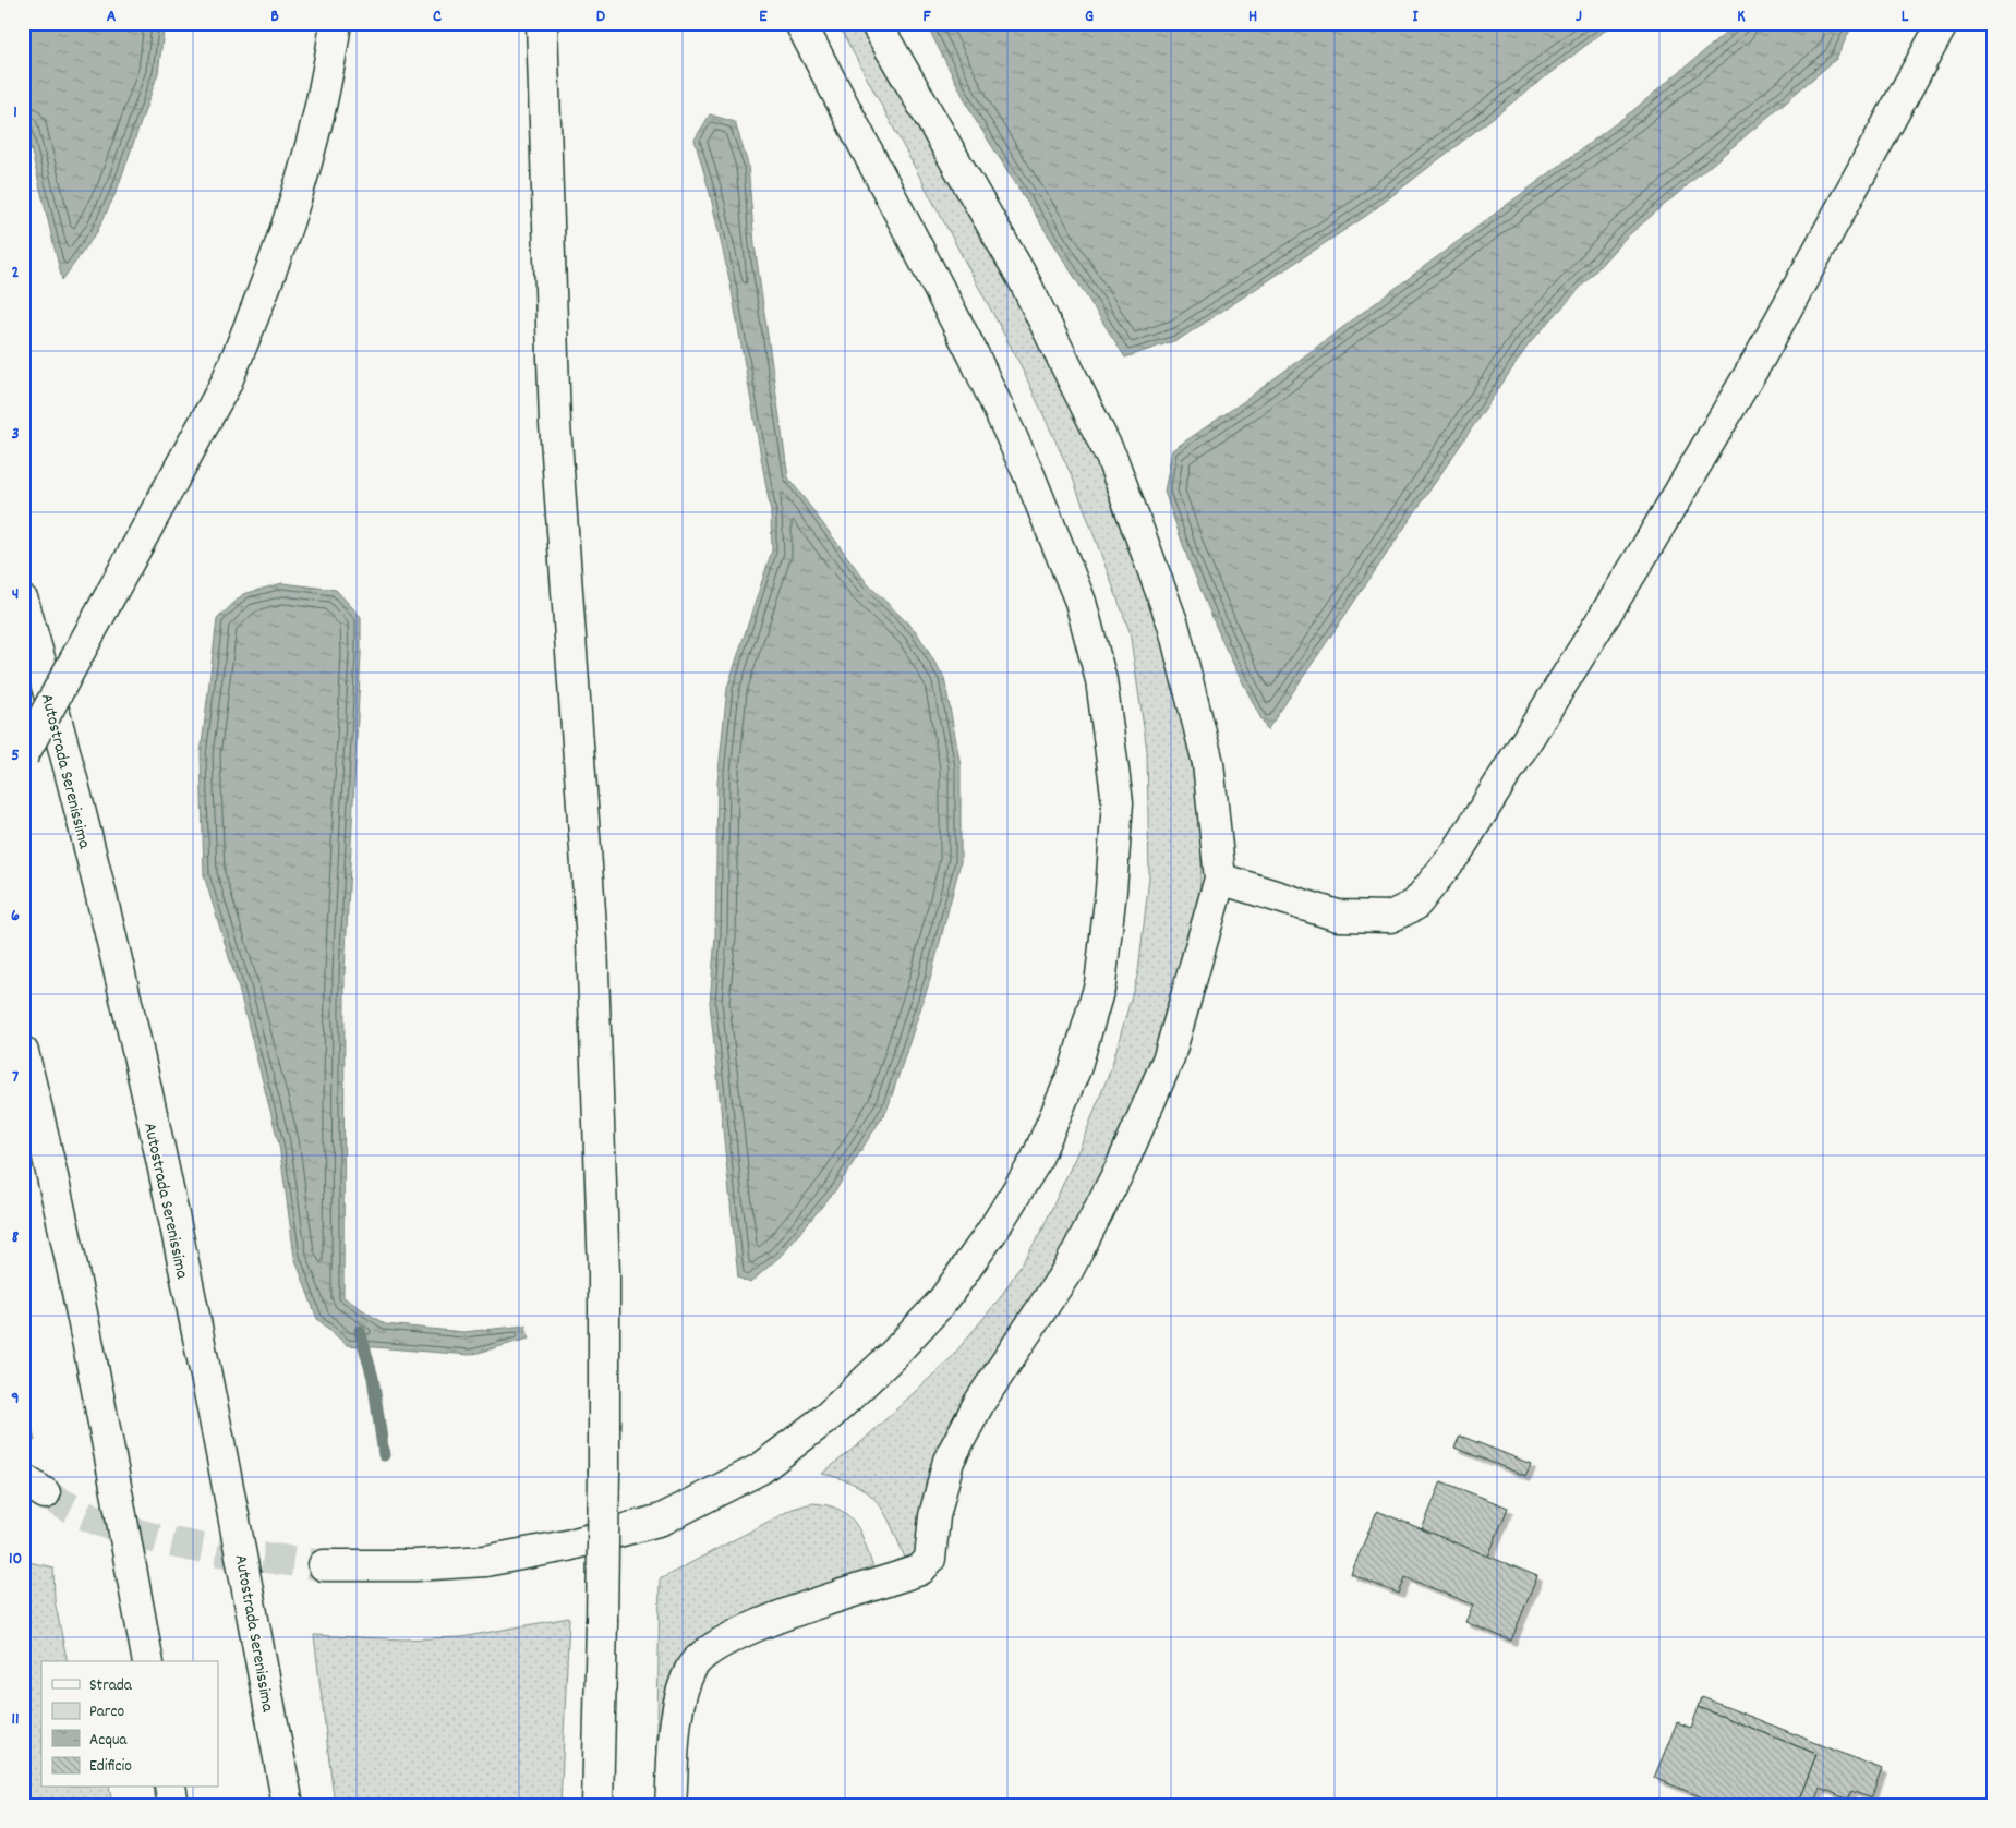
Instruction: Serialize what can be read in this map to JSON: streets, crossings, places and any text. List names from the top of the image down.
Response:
{
  "streets": {
    "main road": ["Autostrada Serenissima"]
  },
  "legend": [
    "Strada",
    "Parco",
    "Acqua",
    "Edificio"
  ],
  "grid": {
    "columns": [
      "A",
      "B",
      "C",
      "D",
      "E",
      "F",
      "G",
      "H",
      "I",
      "J",
      "K",
      "L"
    ],
    "rows": [
      "1",
      "2",
      "3",
      "4",
      "5",
      "6",
      "7",
      "8",
      "9",
      "10",
      "11"
    ]
  }
}
